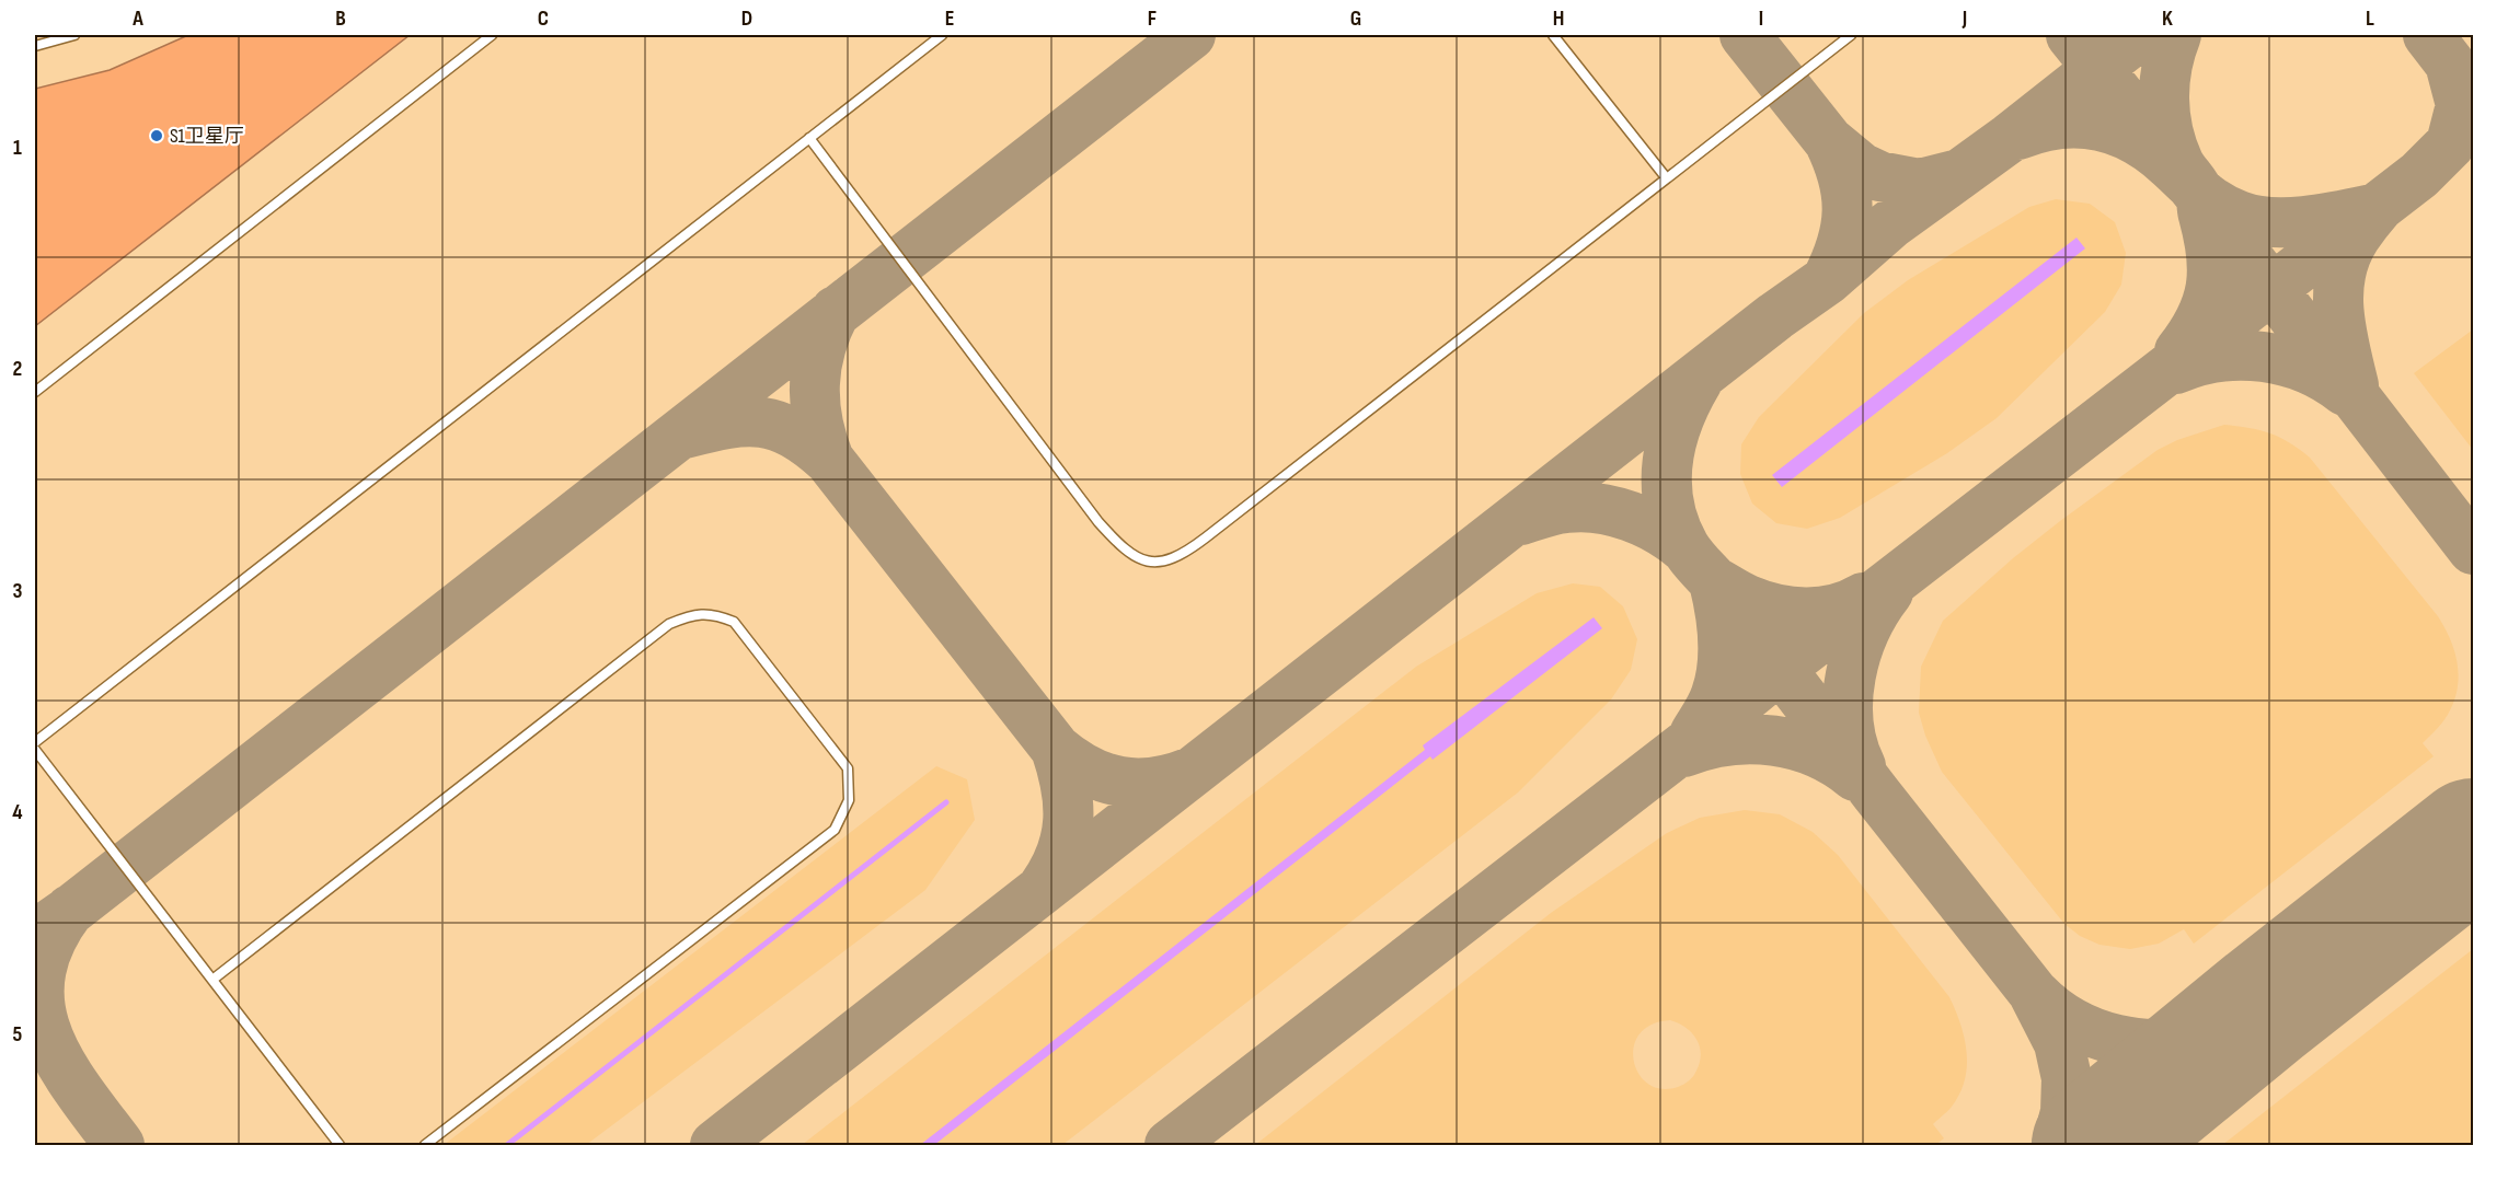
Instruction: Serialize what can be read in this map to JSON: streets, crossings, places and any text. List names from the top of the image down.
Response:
{
  "places": ["S1卫星厅"],
  "grid": {
    "columns": [
      "A",
      "B",
      "C",
      "D",
      "E",
      "F",
      "G",
      "H",
      "I",
      "J",
      "K",
      "L"
    ],
    "rows": [
      "1",
      "2",
      "3",
      "4",
      "5"
    ]
  }
}
